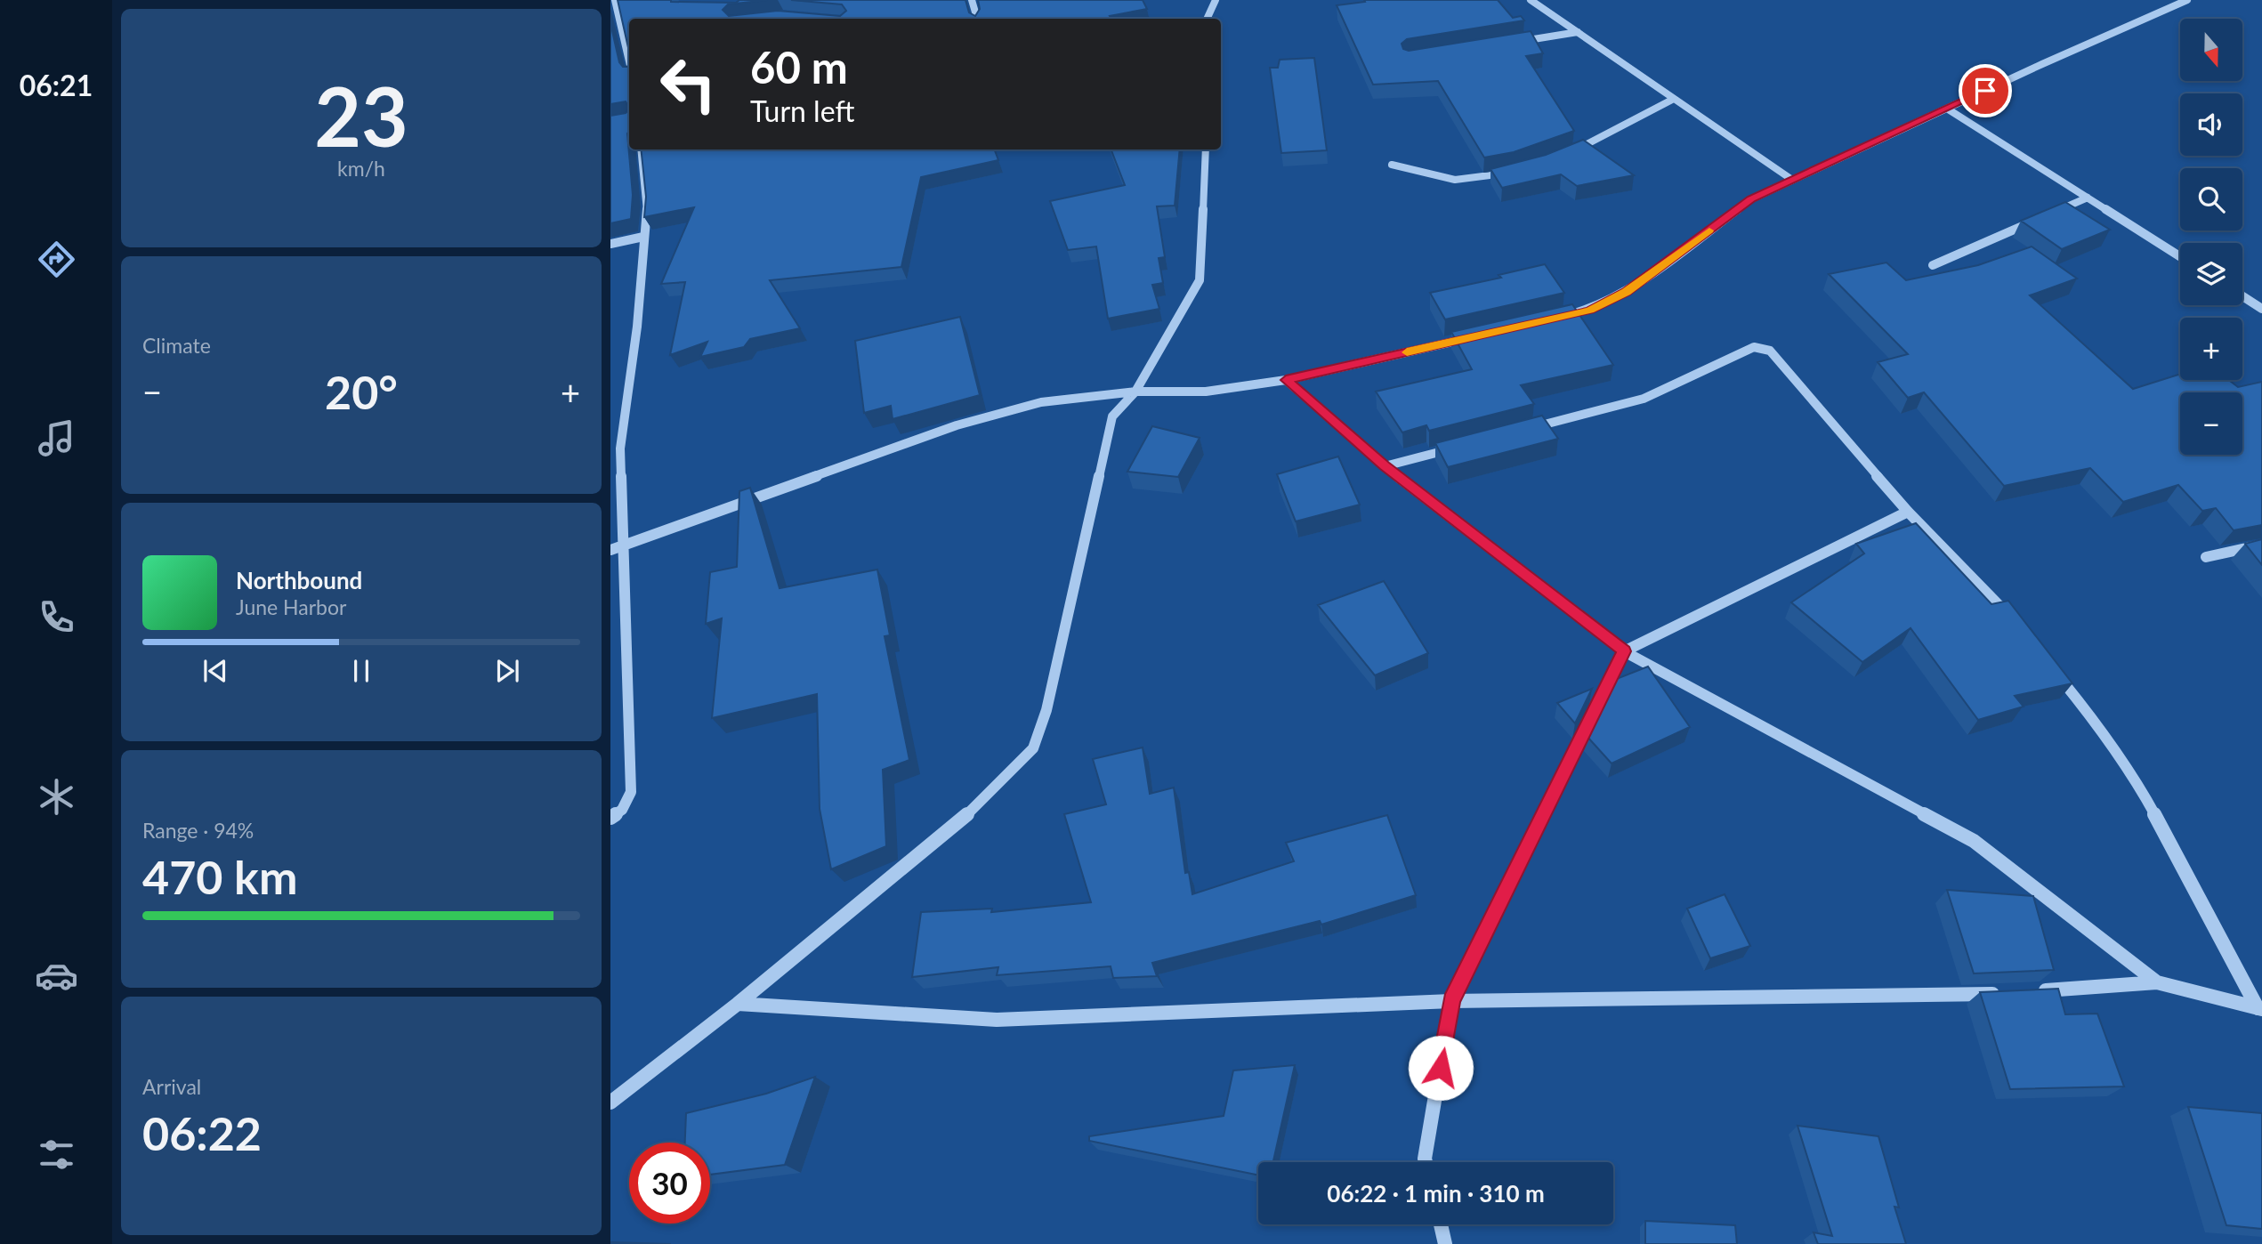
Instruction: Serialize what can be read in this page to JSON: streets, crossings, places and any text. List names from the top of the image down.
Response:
{
  "north": "bottom",
  "page": {
    "tabs": "06:21",
    "tile": [
      ["23", "km/h"],
      "Climate",
      ["Range · 94%", "470 km"],
      ["Arrival", "06:22"]
    ],
    "map_buttons": ["+", "−"],
    "turn": ["60 m", "Turn left"],
    "heat": ["−", "20°", "+"],
    "song": ["Northbound", "June Harbor"],
    "limit": "30",
    "trip": "06:22 · 1 min · 310 m"
  }
}
